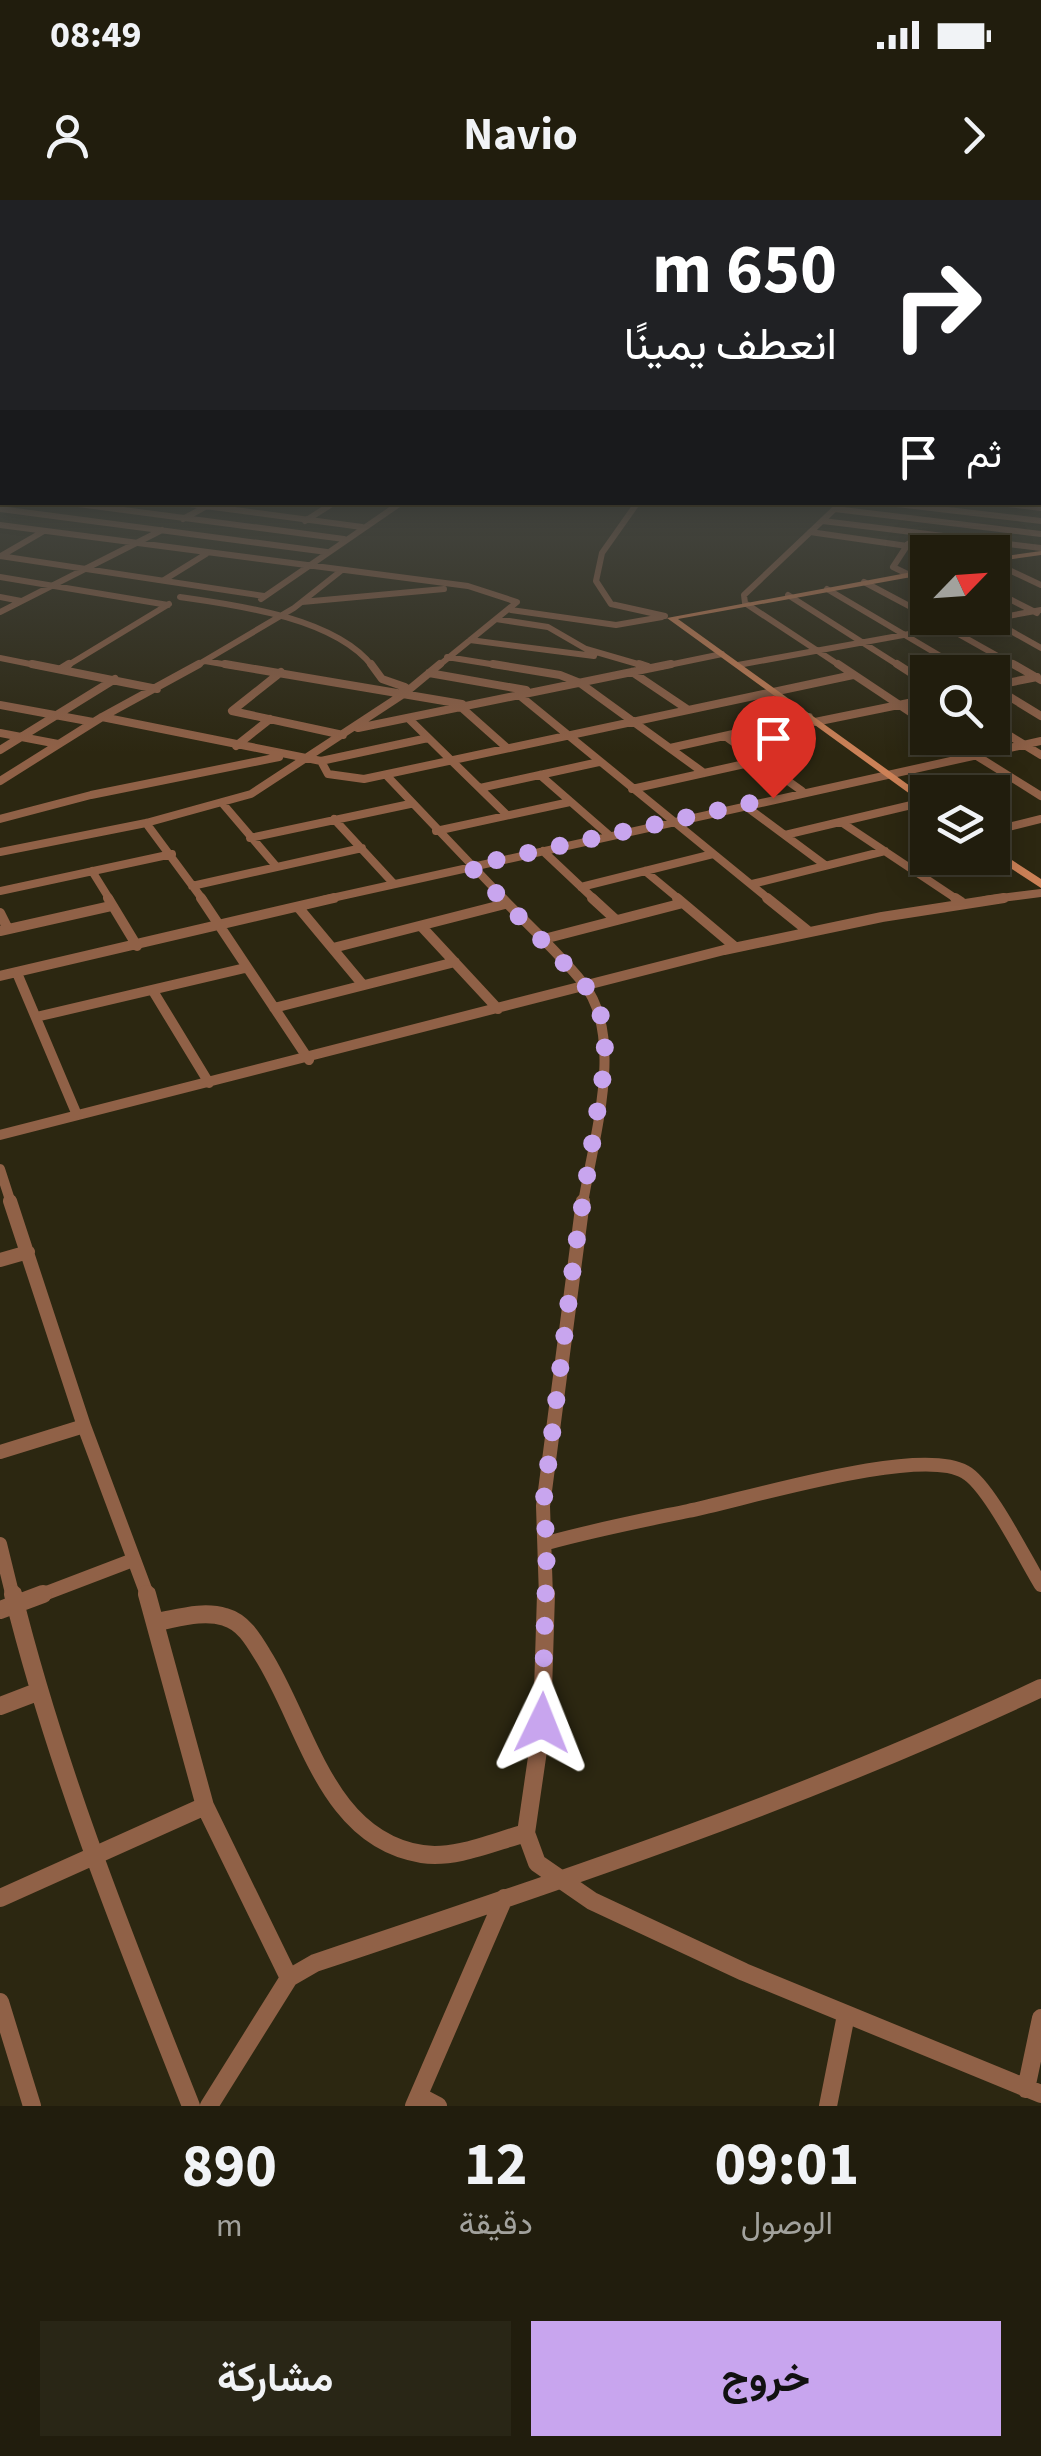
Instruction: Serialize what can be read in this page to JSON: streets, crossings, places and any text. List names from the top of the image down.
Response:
{
  "north": "top right",
  "page": {
    "status": "08:49",
    "header": "Navio",
    "turn": ["650 m", "انعطف يمينًا"],
    "then": "ثم",
    "eta": [
      "09:01",
      "الوصول",
      "12",
      "دقيقة",
      "890",
      "m"
    ],
    "buttons": ["خروج", "مشاركة"]
  }
}
